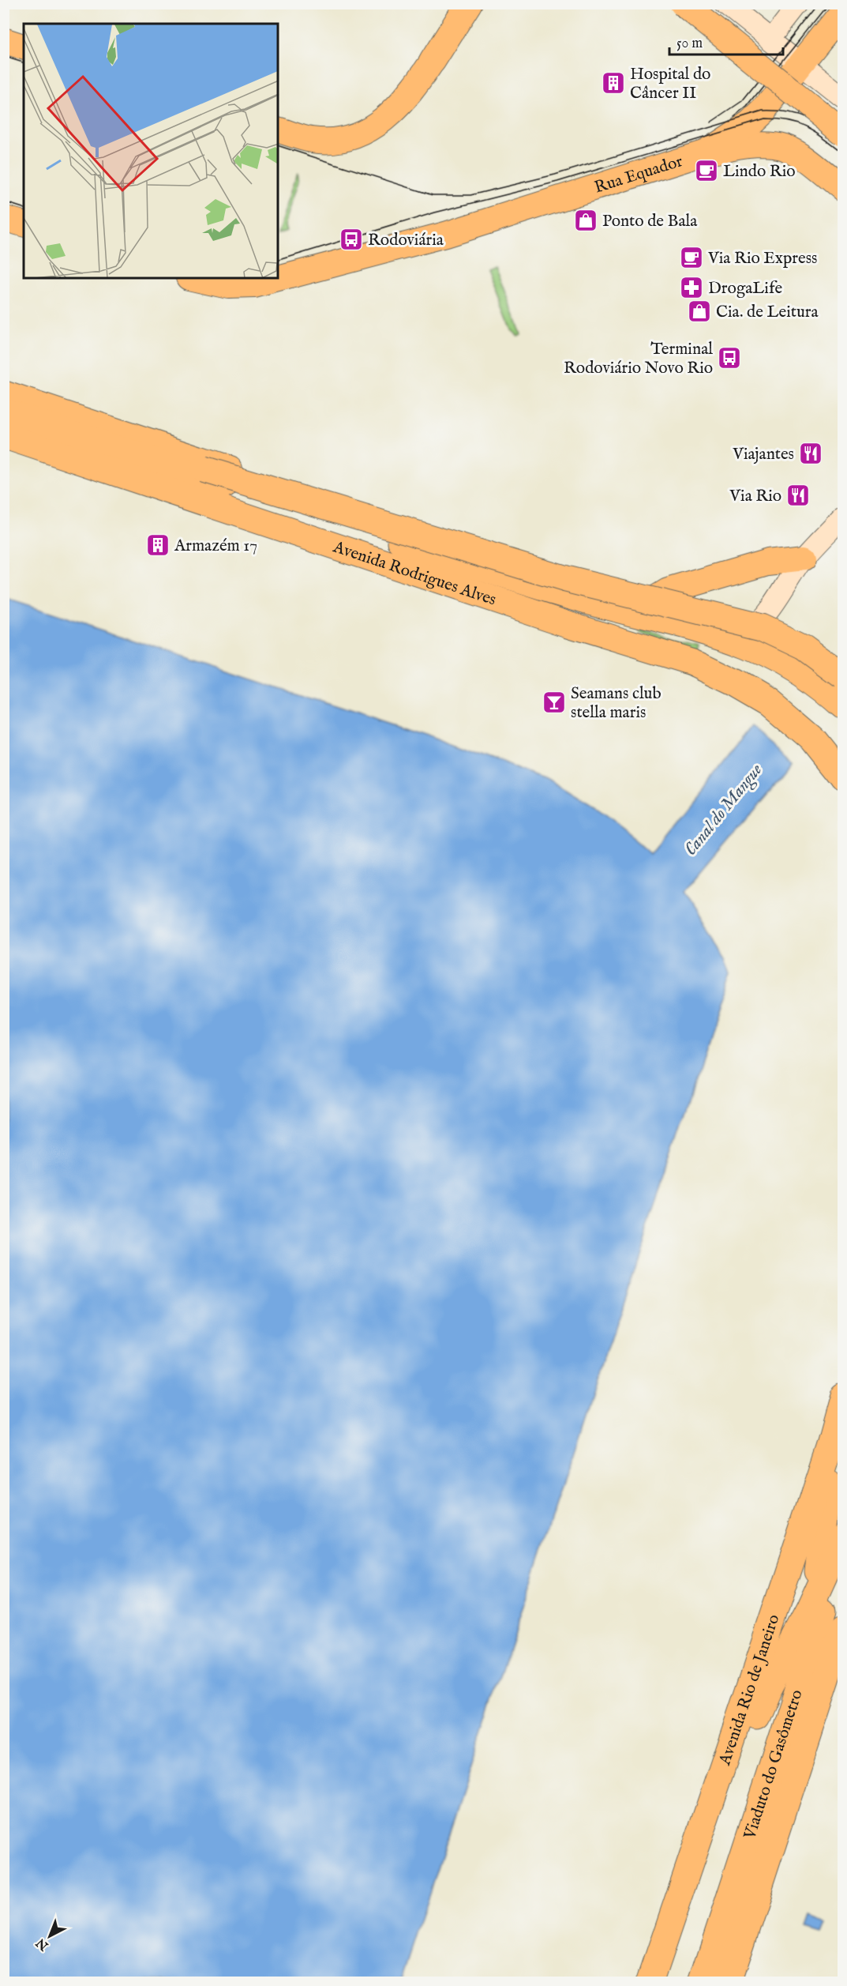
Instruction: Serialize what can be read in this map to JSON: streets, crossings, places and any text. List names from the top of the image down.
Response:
{
  "streets": {
    "highway": ["Avenida Rodrigues Alves", "Avenida Rio de Janeiro", "Viaduto do Gasômetro"],
    "main road": ["Rua Equador"]
  },
  "water": ["Canal do Mangue"],
  "places": {
    "building": ["Hospital do Câncer II", "Armazém 17"],
    "cafe": ["Lindo Rio", "Via Rio Express"],
    "shop": ["Ponto de Bala", "Cia. de Leitura"],
    "bus stop": ["Rodoviária", "Terminal Rodoviário Novo Rio"],
    "pharmacy": ["DrogaLife"],
    "restaurant": ["Viajantes", "Via Rio"],
    "bar": ["Seamans club stella maris"]
  },
  "scale_bar": "50 m",
  "north": "bottom left"
}
